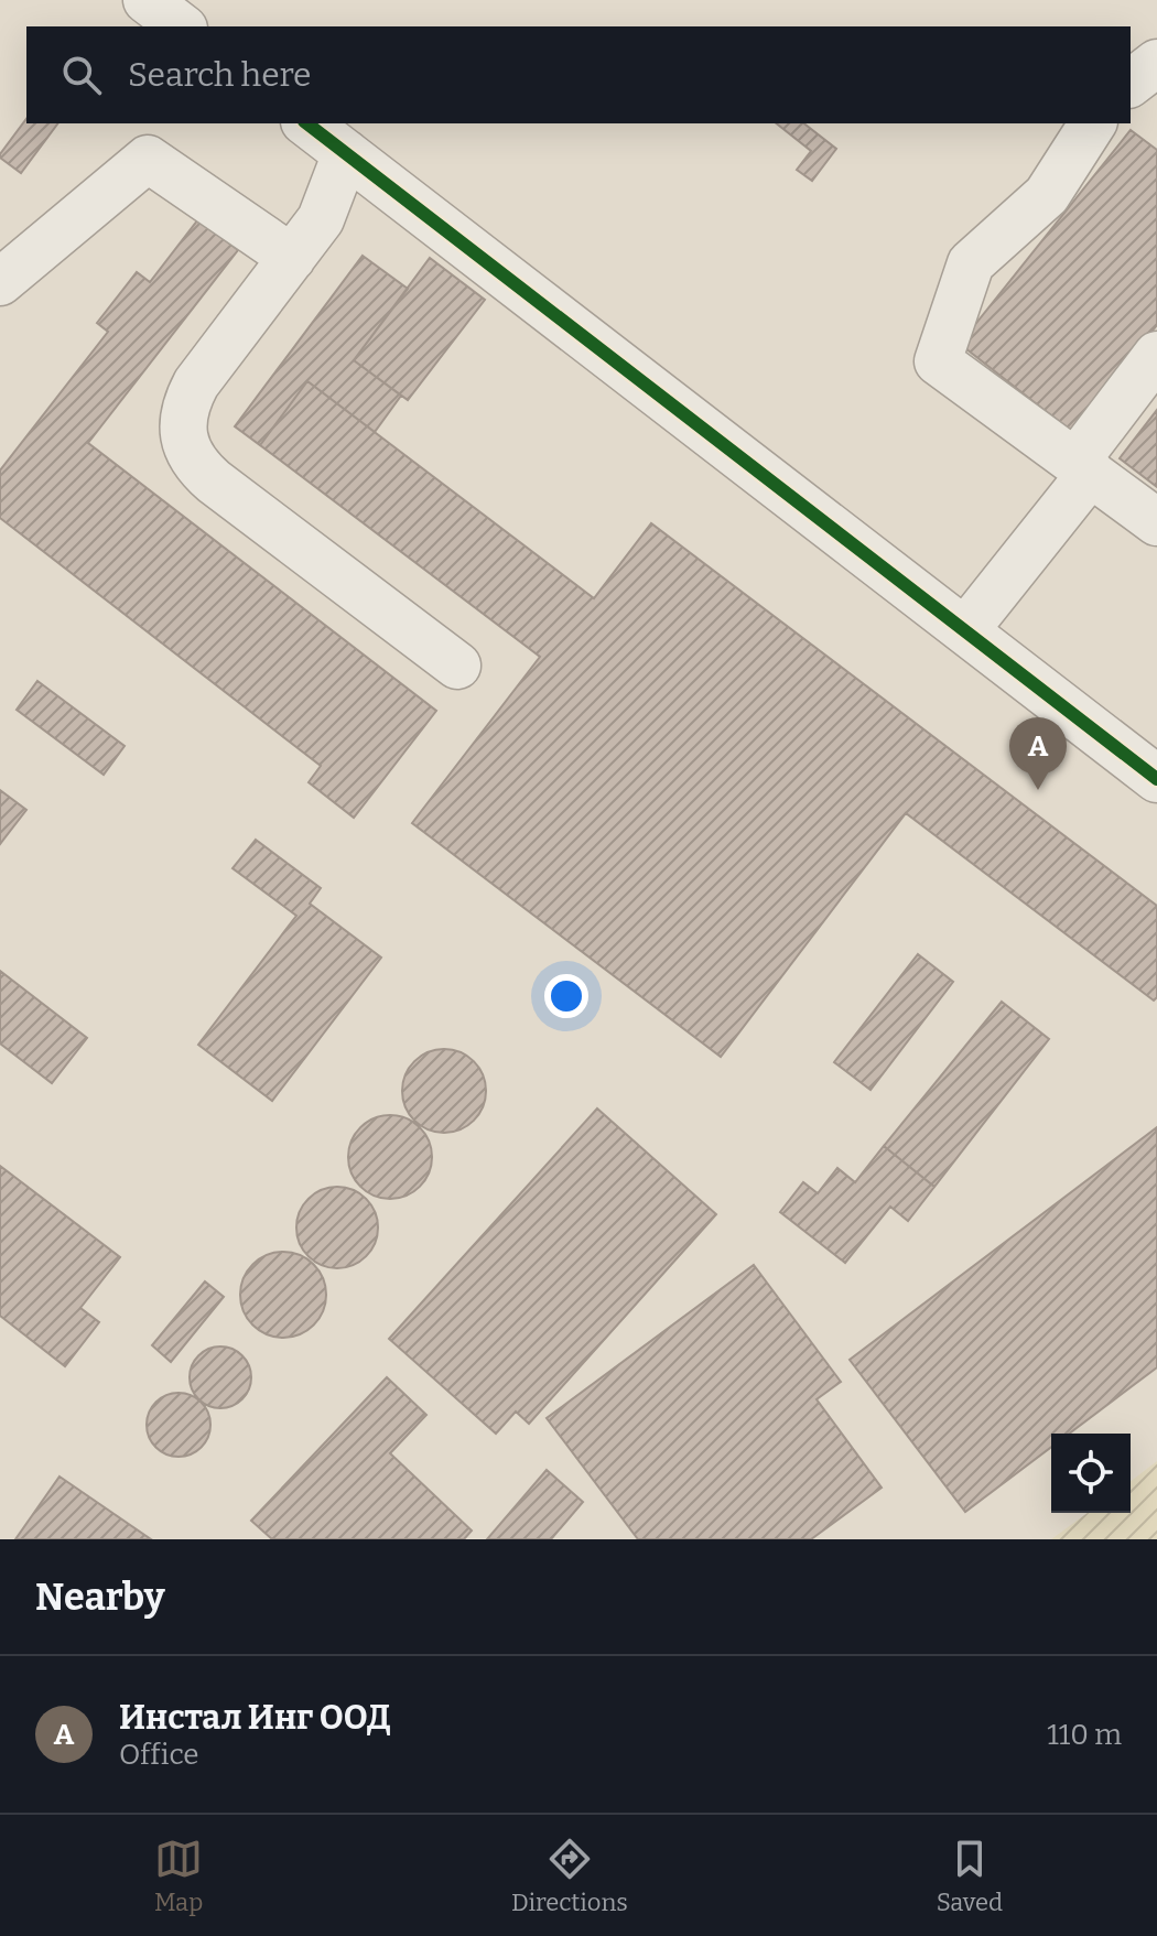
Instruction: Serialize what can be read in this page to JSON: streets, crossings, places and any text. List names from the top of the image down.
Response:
{
  "page": {
    "search": "Search here",
    "pins": "A",
    "heading": "Nearby",
    "list": [
      {
        "mark": "A",
        "name": "Инстал Инг ООД",
        "note": "Office",
        "value": "110 m"
      }
    ],
    "nav": ["Map", "Directions", "Saved"]
  }
}
